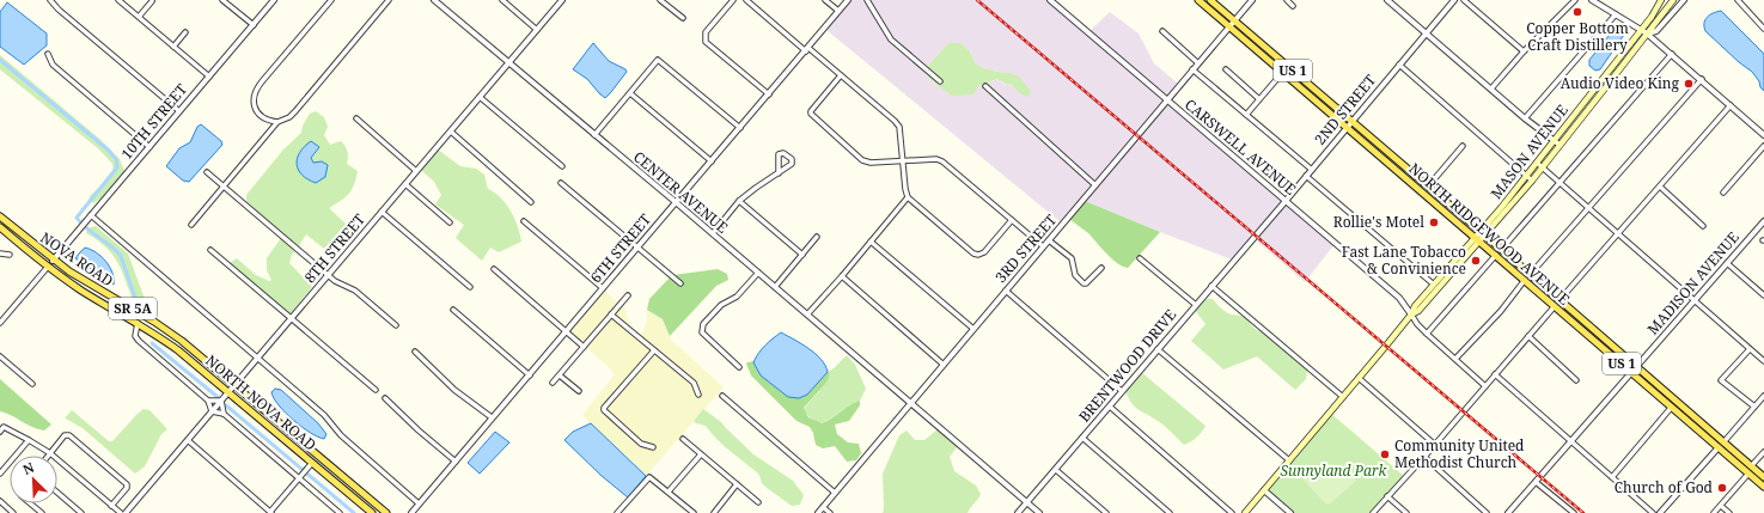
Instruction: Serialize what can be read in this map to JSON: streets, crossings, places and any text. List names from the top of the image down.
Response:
{
  "streets": {
    "main road": [
      "US 1",
      "MASON AVENUE",
      "NORTH RIDGEWOOD AVENUE",
      "NOVA ROAD",
      "SR 5A",
      "NORTH NOVA ROAD"
    ],
    "street": [
      "2ND STREET",
      "10TH STREET",
      "CARSWELL AVENUE",
      "CENTER AVENUE",
      "8TH STREET",
      "6TH STREET",
      "3RD STREET",
      "MADISON AVENUE",
      "BRENTWOOD DRIVE"
    ]
  },
  "crossings": [
    ["2ND STREET", "CARSWELL AVENUE"],
    ["2ND STREET", "NORTH RIDGEWOOD AVENUE"],
    ["2ND STREET", "BRENTWOOD DRIVE"],
    ["10TH STREET", "NOVA ROAD"],
    ["CARSWELL AVENUE", "MASON AVENUE"],
    ["CARSWELL AVENUE", "3RD STREET"],
    ["MASON AVENUE", "NORTH RIDGEWOOD AVENUE"],
    ["CENTER AVENUE", "8TH STREET"],
    ["CENTER AVENUE", "6TH STREET"],
    ["CENTER AVENUE", "3RD STREET"],
    ["CENTER AVENUE", "BRENTWOOD DRIVE"],
    ["NORTH RIDGEWOOD AVENUE", "3RD STREET"],
    ["NORTH RIDGEWOOD AVENUE", "MADISON AVENUE"],
    ["8TH STREET", "NOVA ROAD"],
    ["8TH STREET", "NORTH NOVA ROAD"],
    ["NOVA ROAD", "NORTH NOVA ROAD"]
  ],
  "parks": ["Sunnyland Park"],
  "places": [
    "Copper Bottom Craft Distillery",
    "Audio Video King",
    "Rollie's Motel",
    "Fast Lane Tobacco & Convinience",
    "Community United Methodist Church",
    "Church of God"
  ],
  "north": "top left"
}
